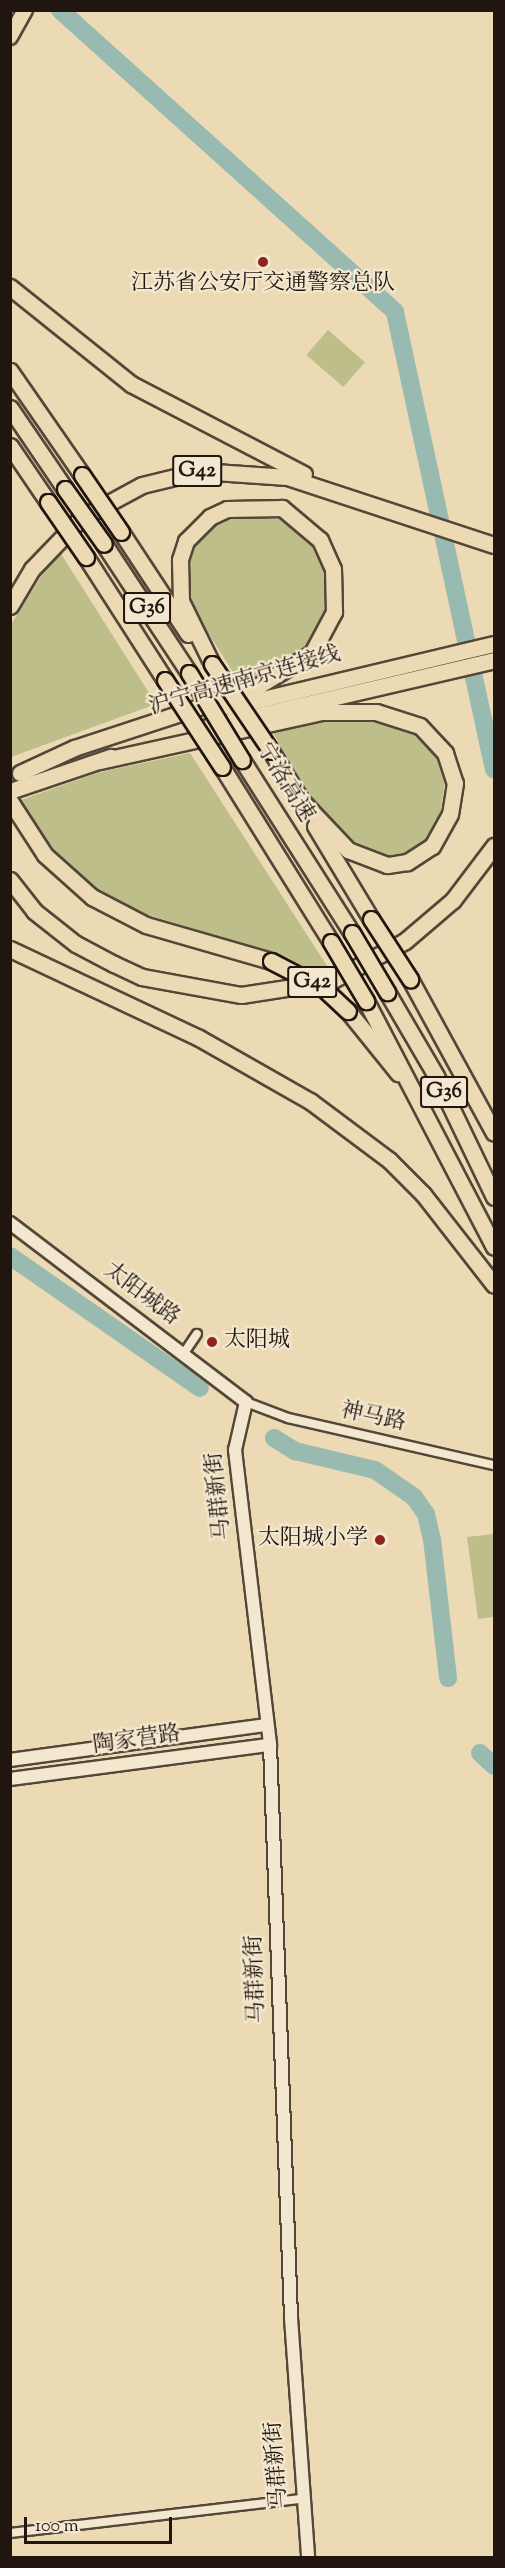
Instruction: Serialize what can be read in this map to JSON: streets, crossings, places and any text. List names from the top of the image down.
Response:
{
  "streets": {
    "highway": [
      "G42",
      "G36",
      "沪宁高速南京连接线",
      "宁洛高速"
    ],
    "main road": ["太阳城路", "马群新街", "陶家营路"],
    "street": ["神马路"]
  },
  "crossings": [
    ["G42", "宁洛高速"],
    ["太阳城路", "神马路"],
    ["太阳城路", "马群新街"],
    ["神马路", "马群新街"],
    ["马群新街", "陶家营路"]
  ],
  "places": ["江苏省公安厅交通警察总队", "太阳城", "太阳城小学"],
  "scale_bar": "100 m"
}
